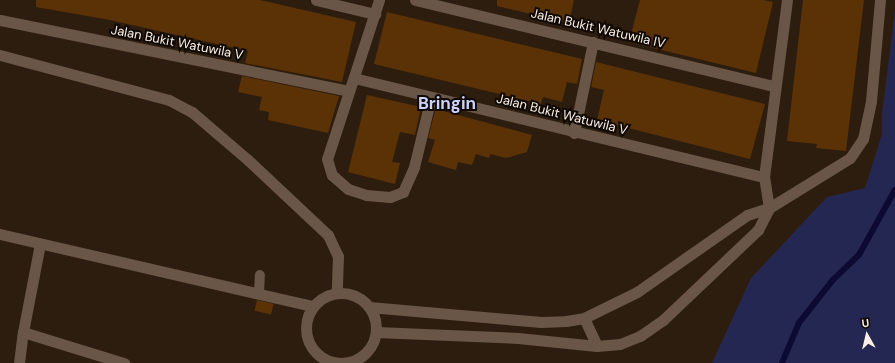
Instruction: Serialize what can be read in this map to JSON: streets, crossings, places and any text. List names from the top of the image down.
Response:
{
  "streets": {
    "street": ["Jalan Bukit Watuwila IV", "Jalan Bukit Watuwila V"]
  },
  "districts": ["Bringin"],
  "north": "top"
}
